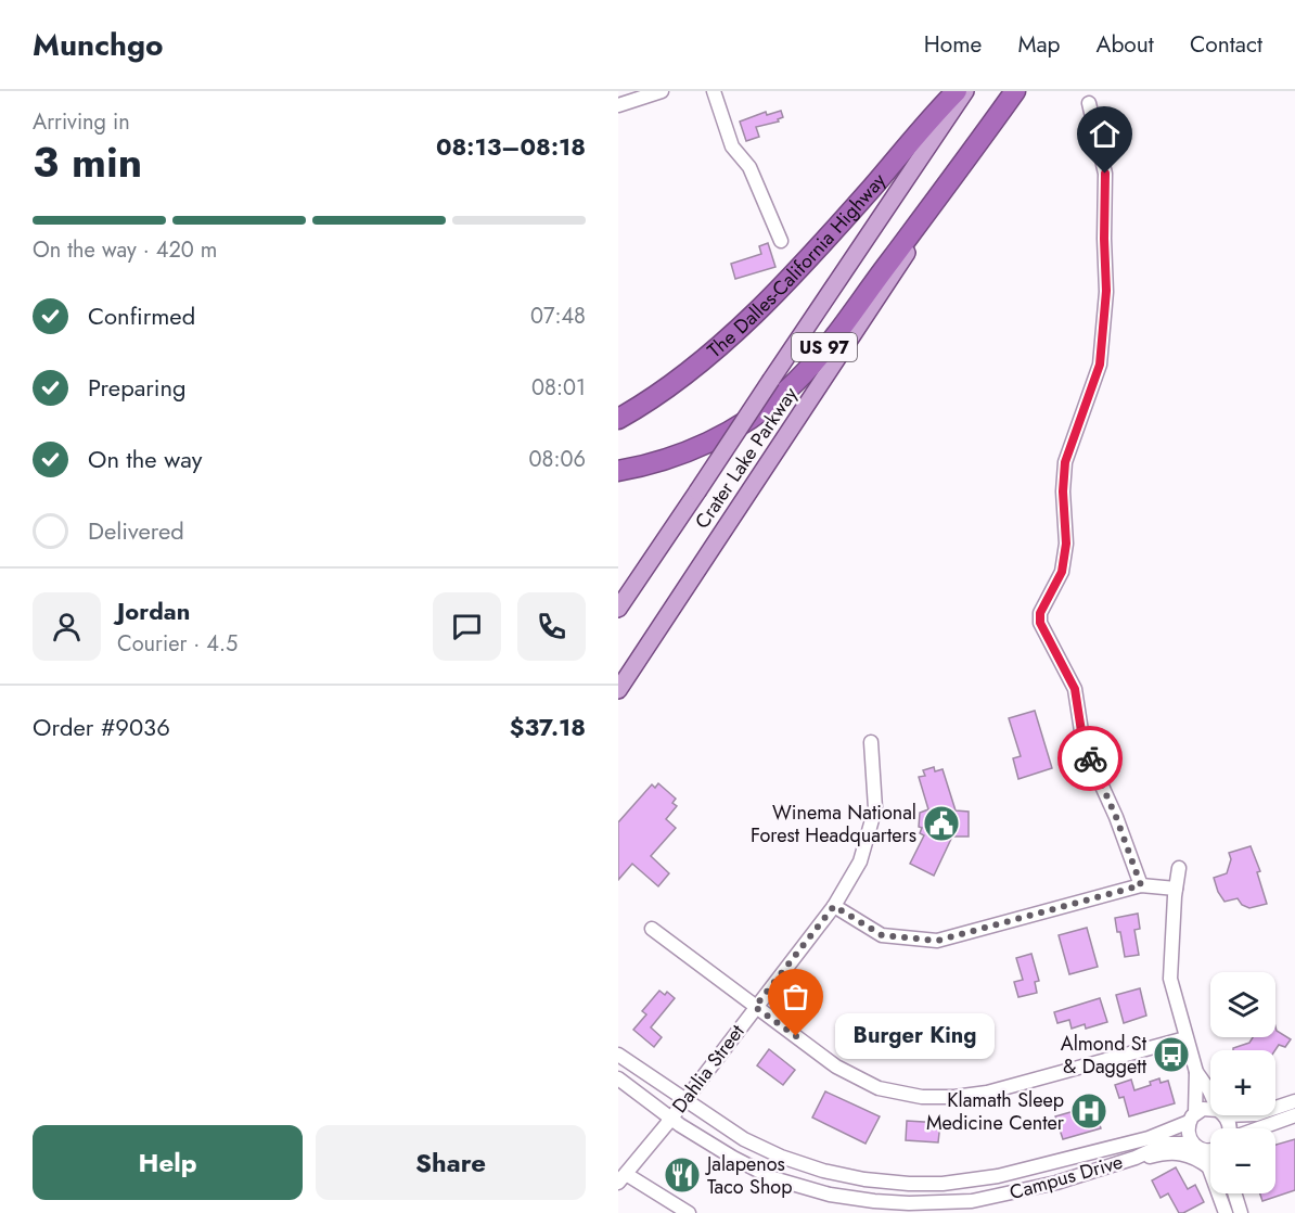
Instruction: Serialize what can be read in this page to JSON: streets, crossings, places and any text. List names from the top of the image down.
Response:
{
  "streets": {
    "highway": ["The Dalles-California Highway", "US 97"],
    "main road": ["Crater Lake Parkway"],
    "street": ["Dahlia Street", "Campus Drive"]
  },
  "crossings": [
    ["US 97", "Crater Lake Parkway"],
    ["Dahlia Street", "Campus Drive"]
  ],
  "places": {
    "public building": ["Winema National Forest Headquarters"],
    "other": ["Burger King"],
    "bus stop": ["Almond St & Daggett"],
    "hospital": ["Klamath Sleep Medicine Center"],
    "restaurant": ["Jalapenos Taco Shop"]
  },
  "page": {
    "header": "Munchgo",
    "nav": [
      "Home",
      "Map",
      "About",
      "Contact"
    ],
    "heading": ["3 min", "Arriving in", "08:13–08:18"],
    "panel": [
      "Jordan",
      "Courier · 4.5",
      "Order #9036",
      "$37.18"
    ],
    "bar": "On the way · 420 m",
    "list": [
      ["Confirmed", "07:48"],
      ["Preparing", "08:01"],
      ["On the way", "08:06"],
      "Delivered"
    ],
    "map_buttons": ["+", "−"],
    "bubble": "Burger King",
    "buttons": ["Help", "Share"]
  }
}
